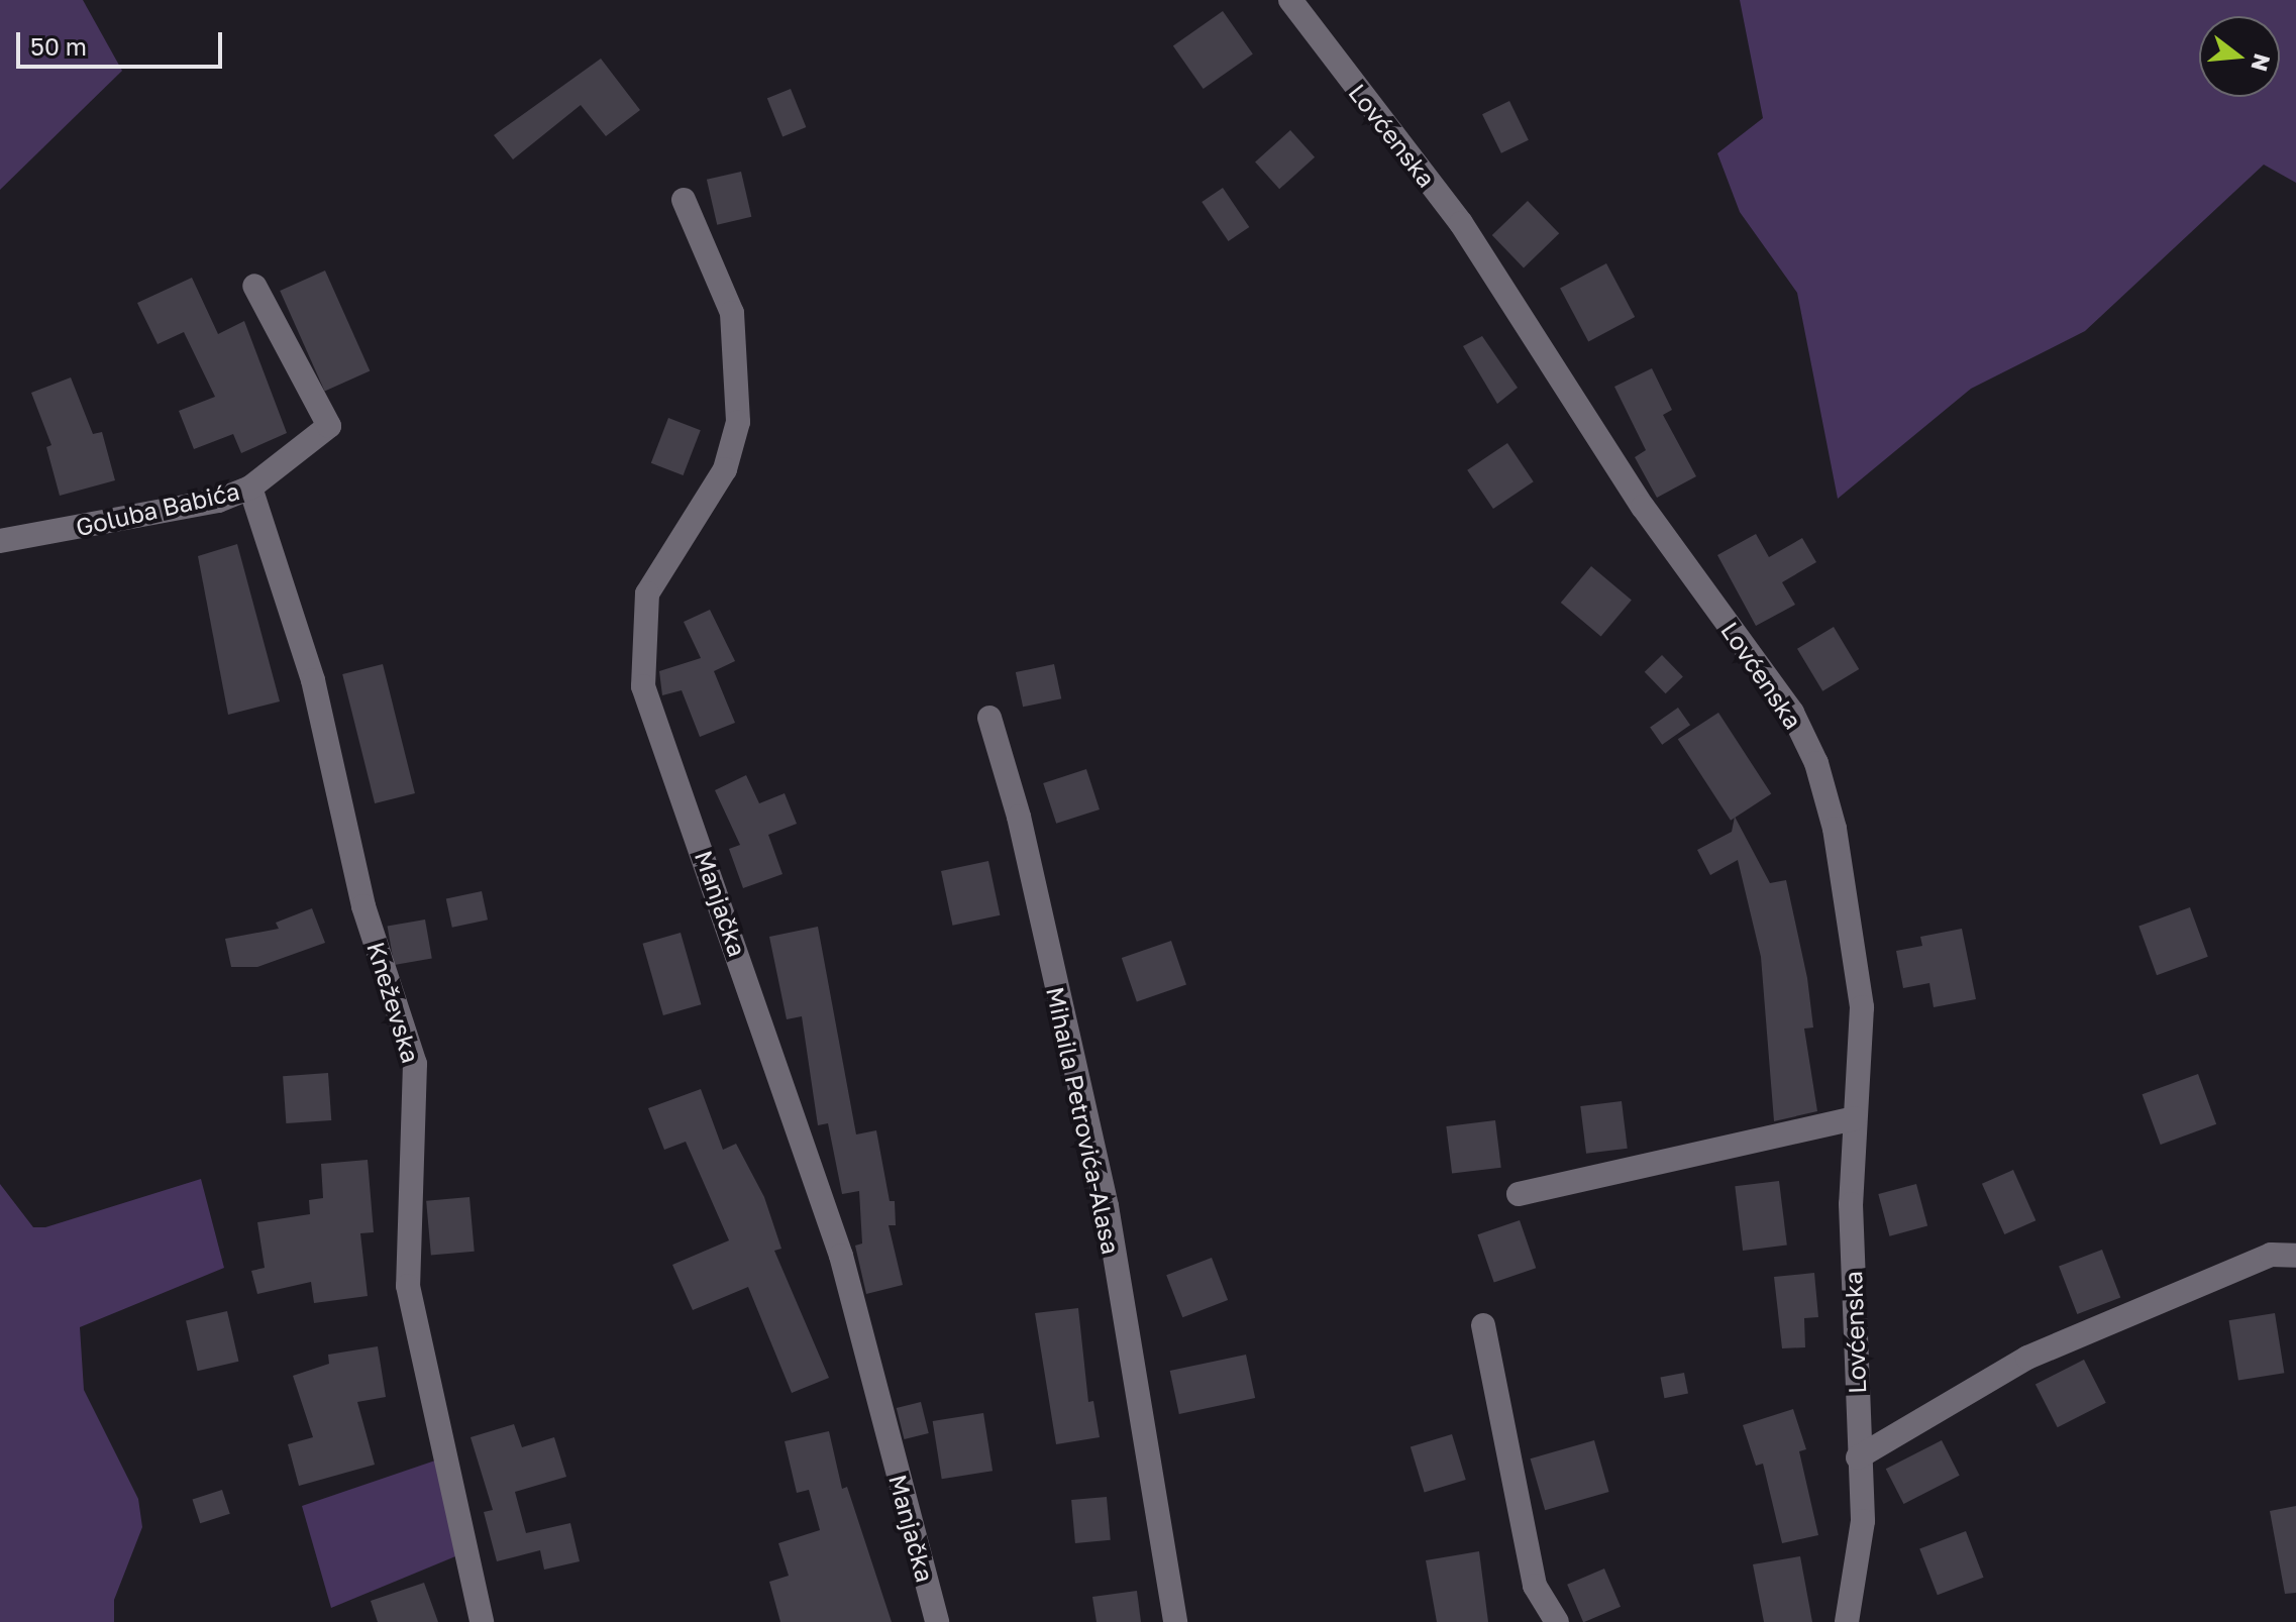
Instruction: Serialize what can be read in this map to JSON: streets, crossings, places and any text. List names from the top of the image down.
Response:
{
  "streets": {
    "street": [
      "Lovćenska",
      "Goluba Babića",
      "Manjačka",
      "Kneževska",
      "Mihaila Petrovića-Alasa"
    ]
  },
  "crossings": [
    ["Goluba Babića", "Kneževska"]
  ],
  "scale_bar": "50 m",
  "north": "right"
}
